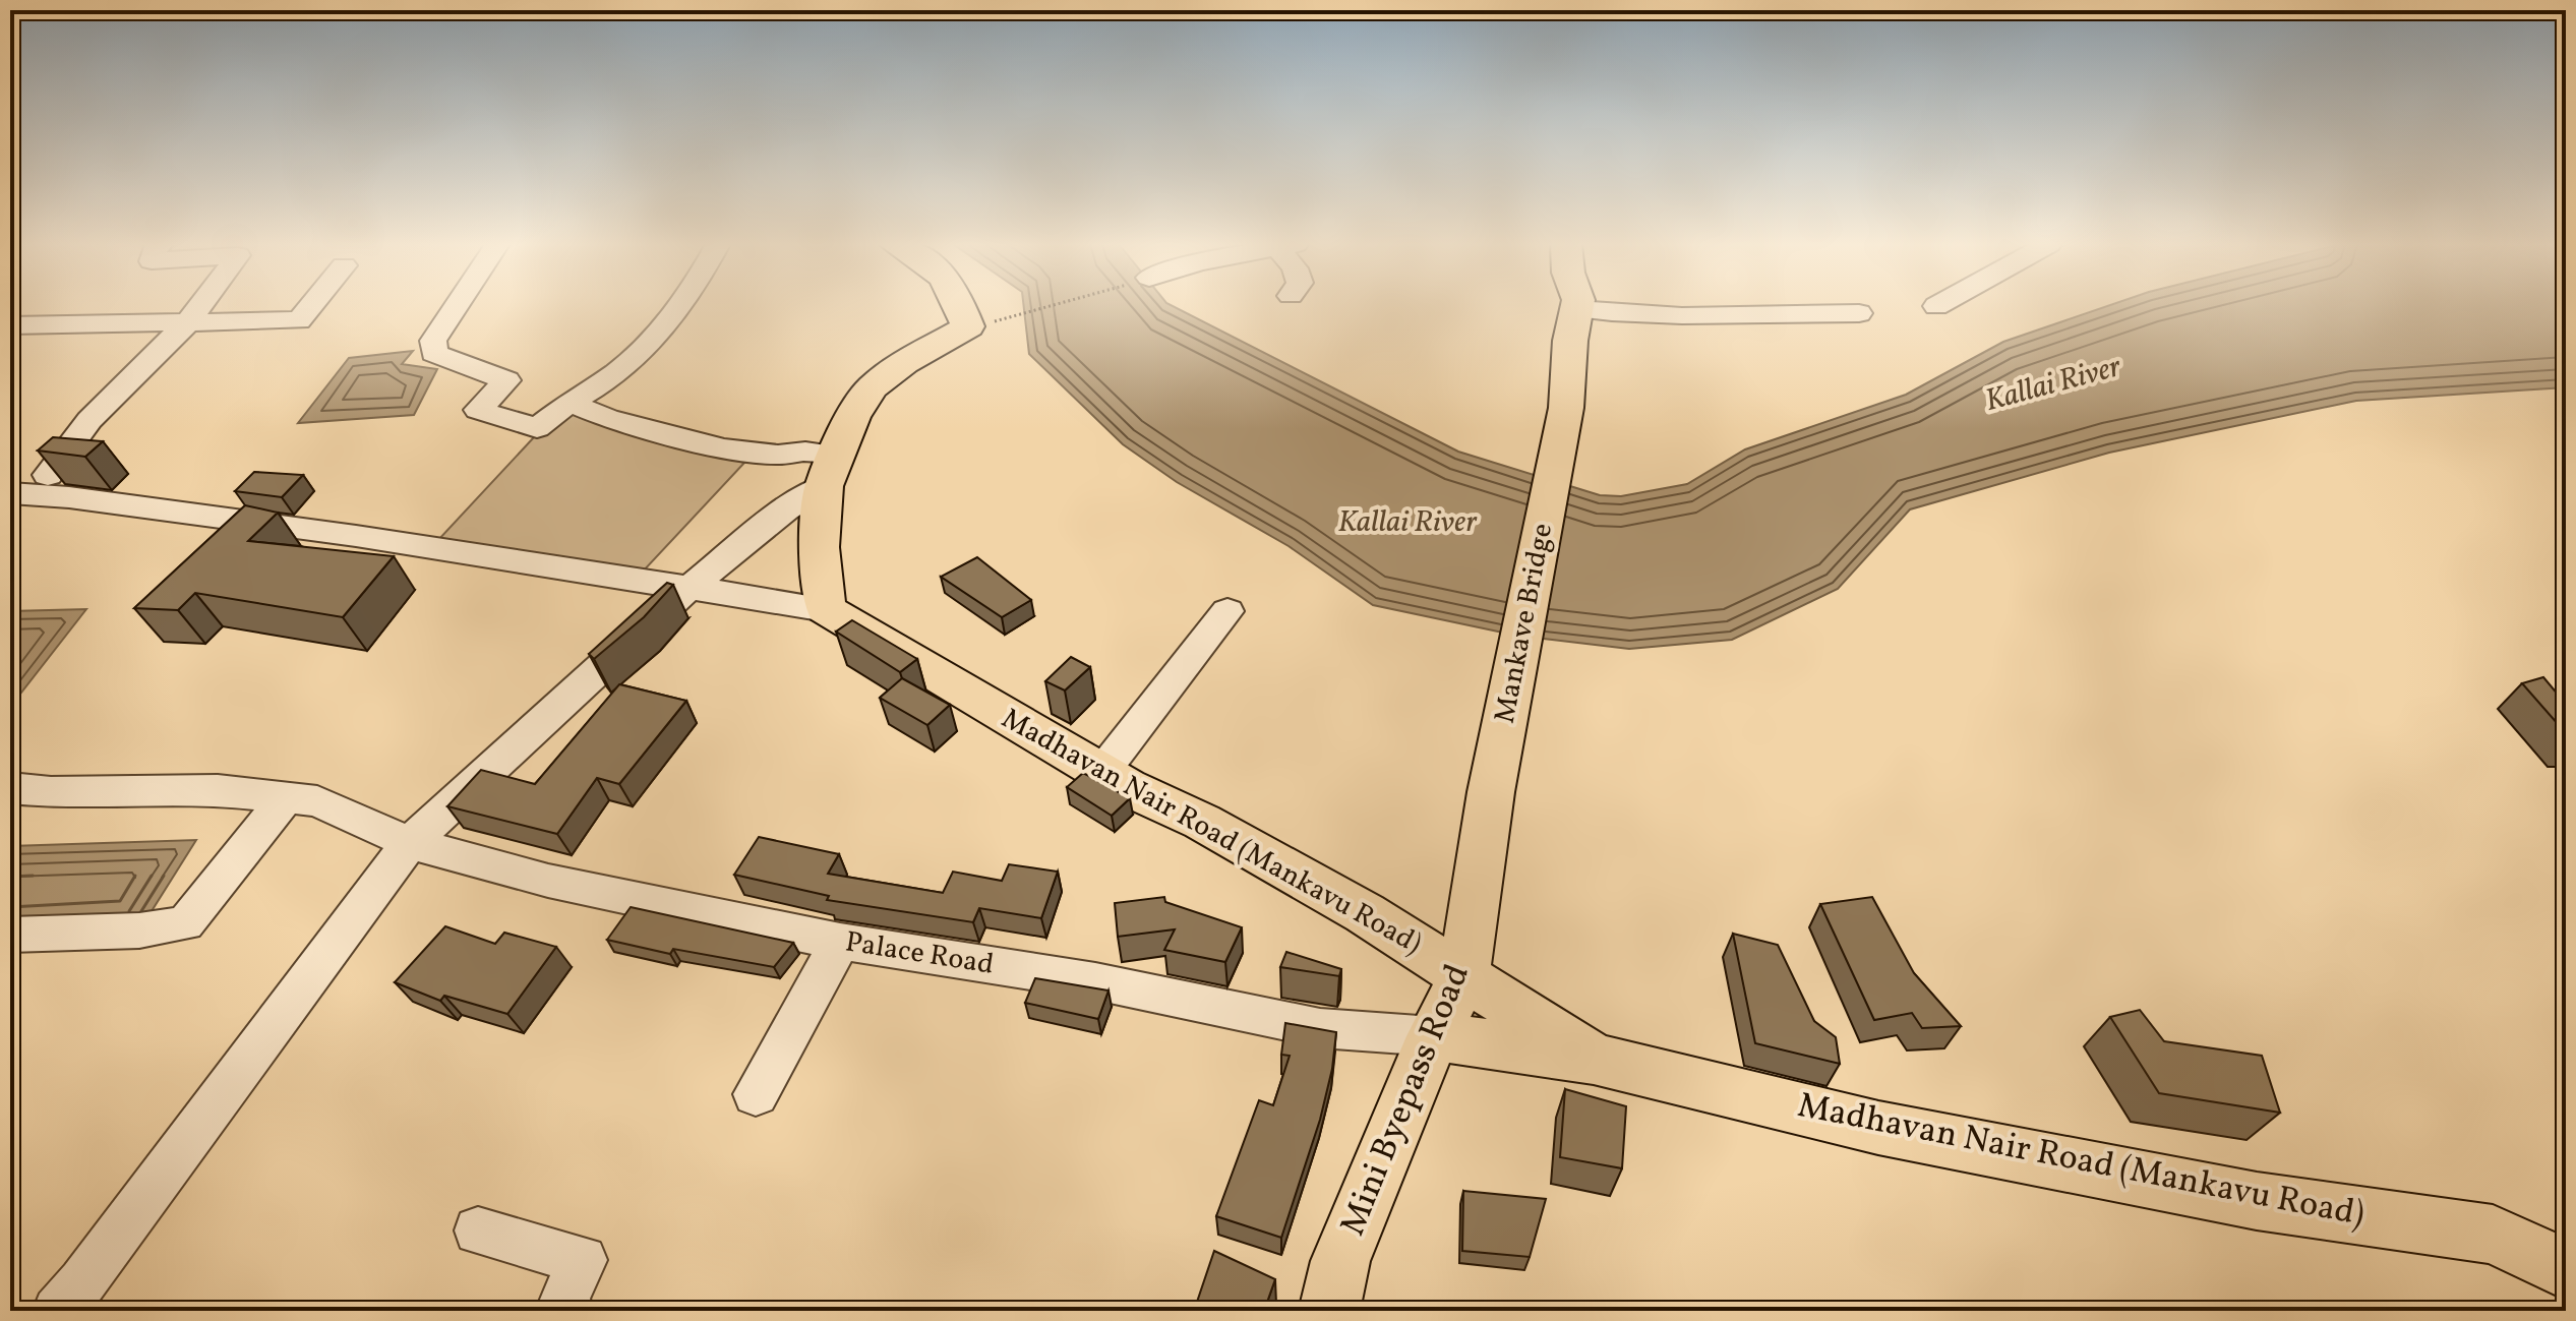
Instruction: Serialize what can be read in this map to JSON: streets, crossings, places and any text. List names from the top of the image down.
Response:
{
  "streets": {
    "main road": ["Mankave Bridge", "Madhavan Nair Road (Mankavu Road)", "Mini Byepass Road"],
    "street": ["Palace Road"]
  },
  "crossings": [
    ["Mankave Bridge", "Mini Byepass Road"],
    ["Madhavan Nair Road (Mankavu Road)", "Palace Road"],
    ["Madhavan Nair Road (Mankavu Road)", "Mini Byepass Road"],
    ["Palace Road", "Mini Byepass Road"]
  ],
  "water": ["Kallai River"]
}
